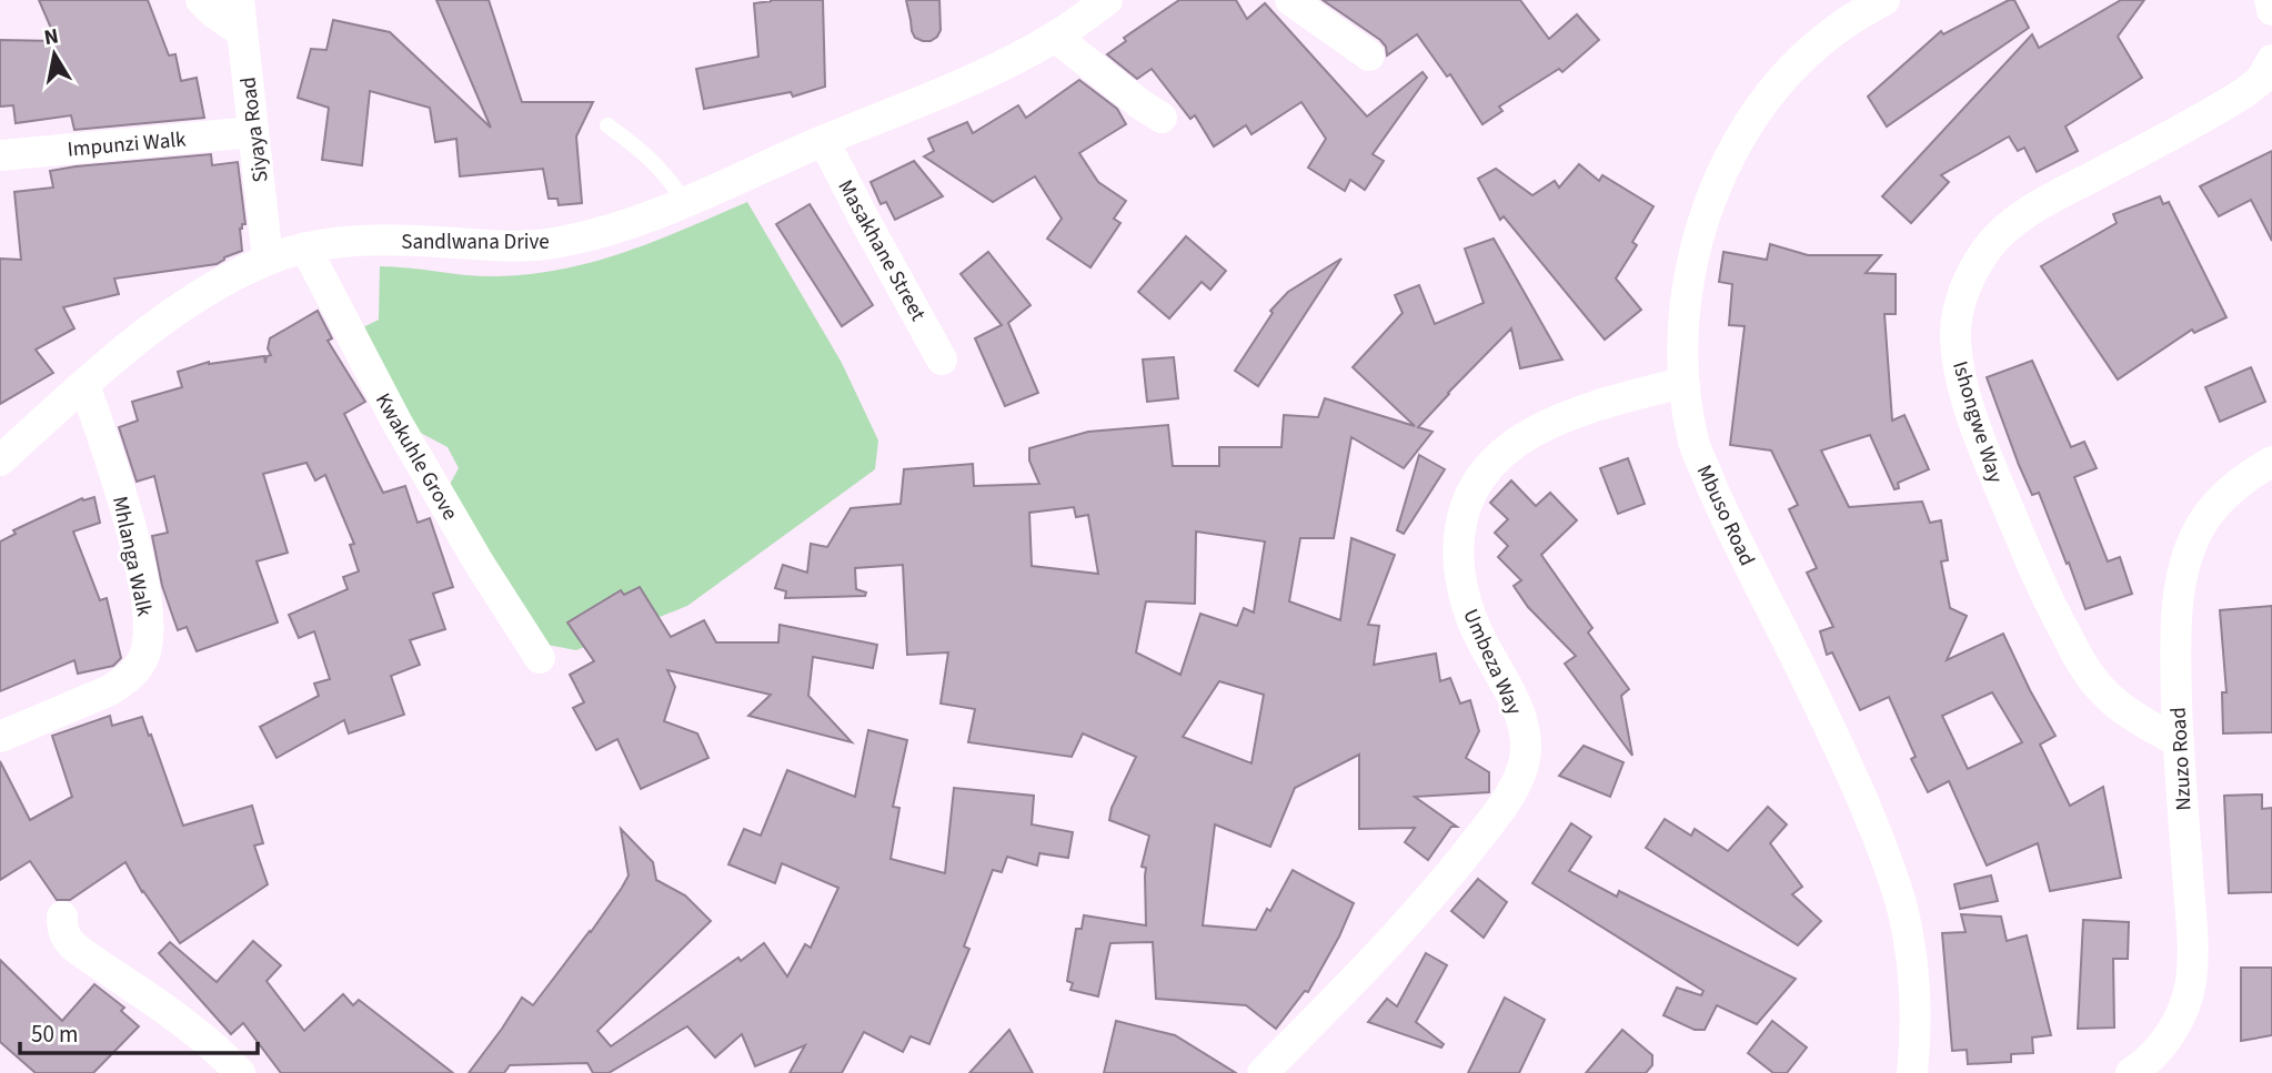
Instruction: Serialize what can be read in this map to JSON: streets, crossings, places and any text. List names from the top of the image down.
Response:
{
  "streets": {
    "street": [
      "Siyaya Road",
      "Impunzi Walk",
      "Sandlwana Drive",
      "Masakhane Street",
      "Ishongwe Way",
      "Kwakuhle Grove",
      "Mbuso Road",
      "Mhlanga Walk",
      "Umbeza Way",
      "Nzuzo Road"
    ]
  },
  "crossings": [
    ["Siyaya Road", "Impunzi Walk"],
    ["Siyaya Road", "Sandlwana Drive"],
    ["Sandlwana Drive", "Masakhane Street"],
    ["Sandlwana Drive", "Kwakuhle Grove"],
    ["Sandlwana Drive", "Mhlanga Walk"],
    ["Ishongwe Way", "Nzuzo Road"],
    ["Mbuso Road", "Umbeza Way"]
  ],
  "scale_bar": "50 m",
  "north": "top"
}
